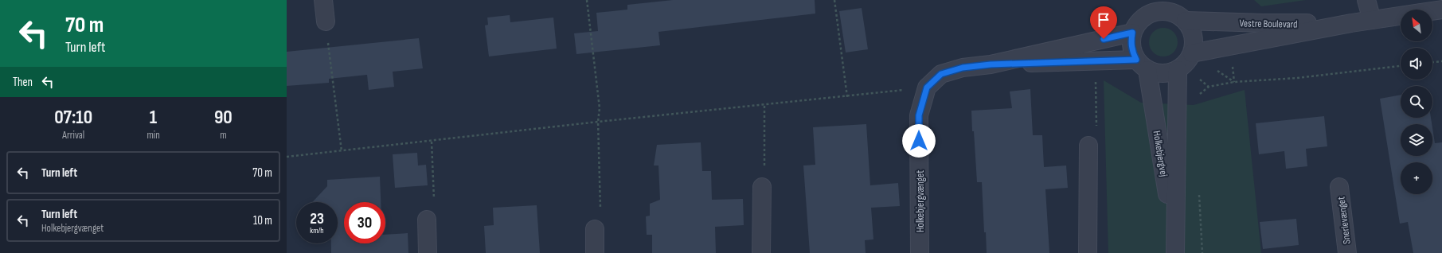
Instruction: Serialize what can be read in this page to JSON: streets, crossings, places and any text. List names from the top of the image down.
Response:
{
  "streets": {
    "street": [
      "Vestre Boulevard",
      "Holkebjergvej",
      "Holkebjergvænget",
      "Snerlevænget"
    ]
  },
  "crossings": [
    ["Vestre Boulevard", "Holkebjergvej"]
  ],
  "north": "top left",
  "page": {
    "turn": ["70 m", "Turn left"],
    "map_buttons": "+",
    "then": "Then",
    "eta": [
      "07:10",
      "Arrival",
      "1",
      "min",
      "90",
      "m"
    ],
    "list": [
      {
        "name": "Turn left",
        "value": "70 m"
      },
      {
        "name": "Turn left",
        "note": "Holkebjergvænget",
        "value": "10 m"
      }
    ],
    "speed": "23 km/h",
    "limit": "30"
  }
}
